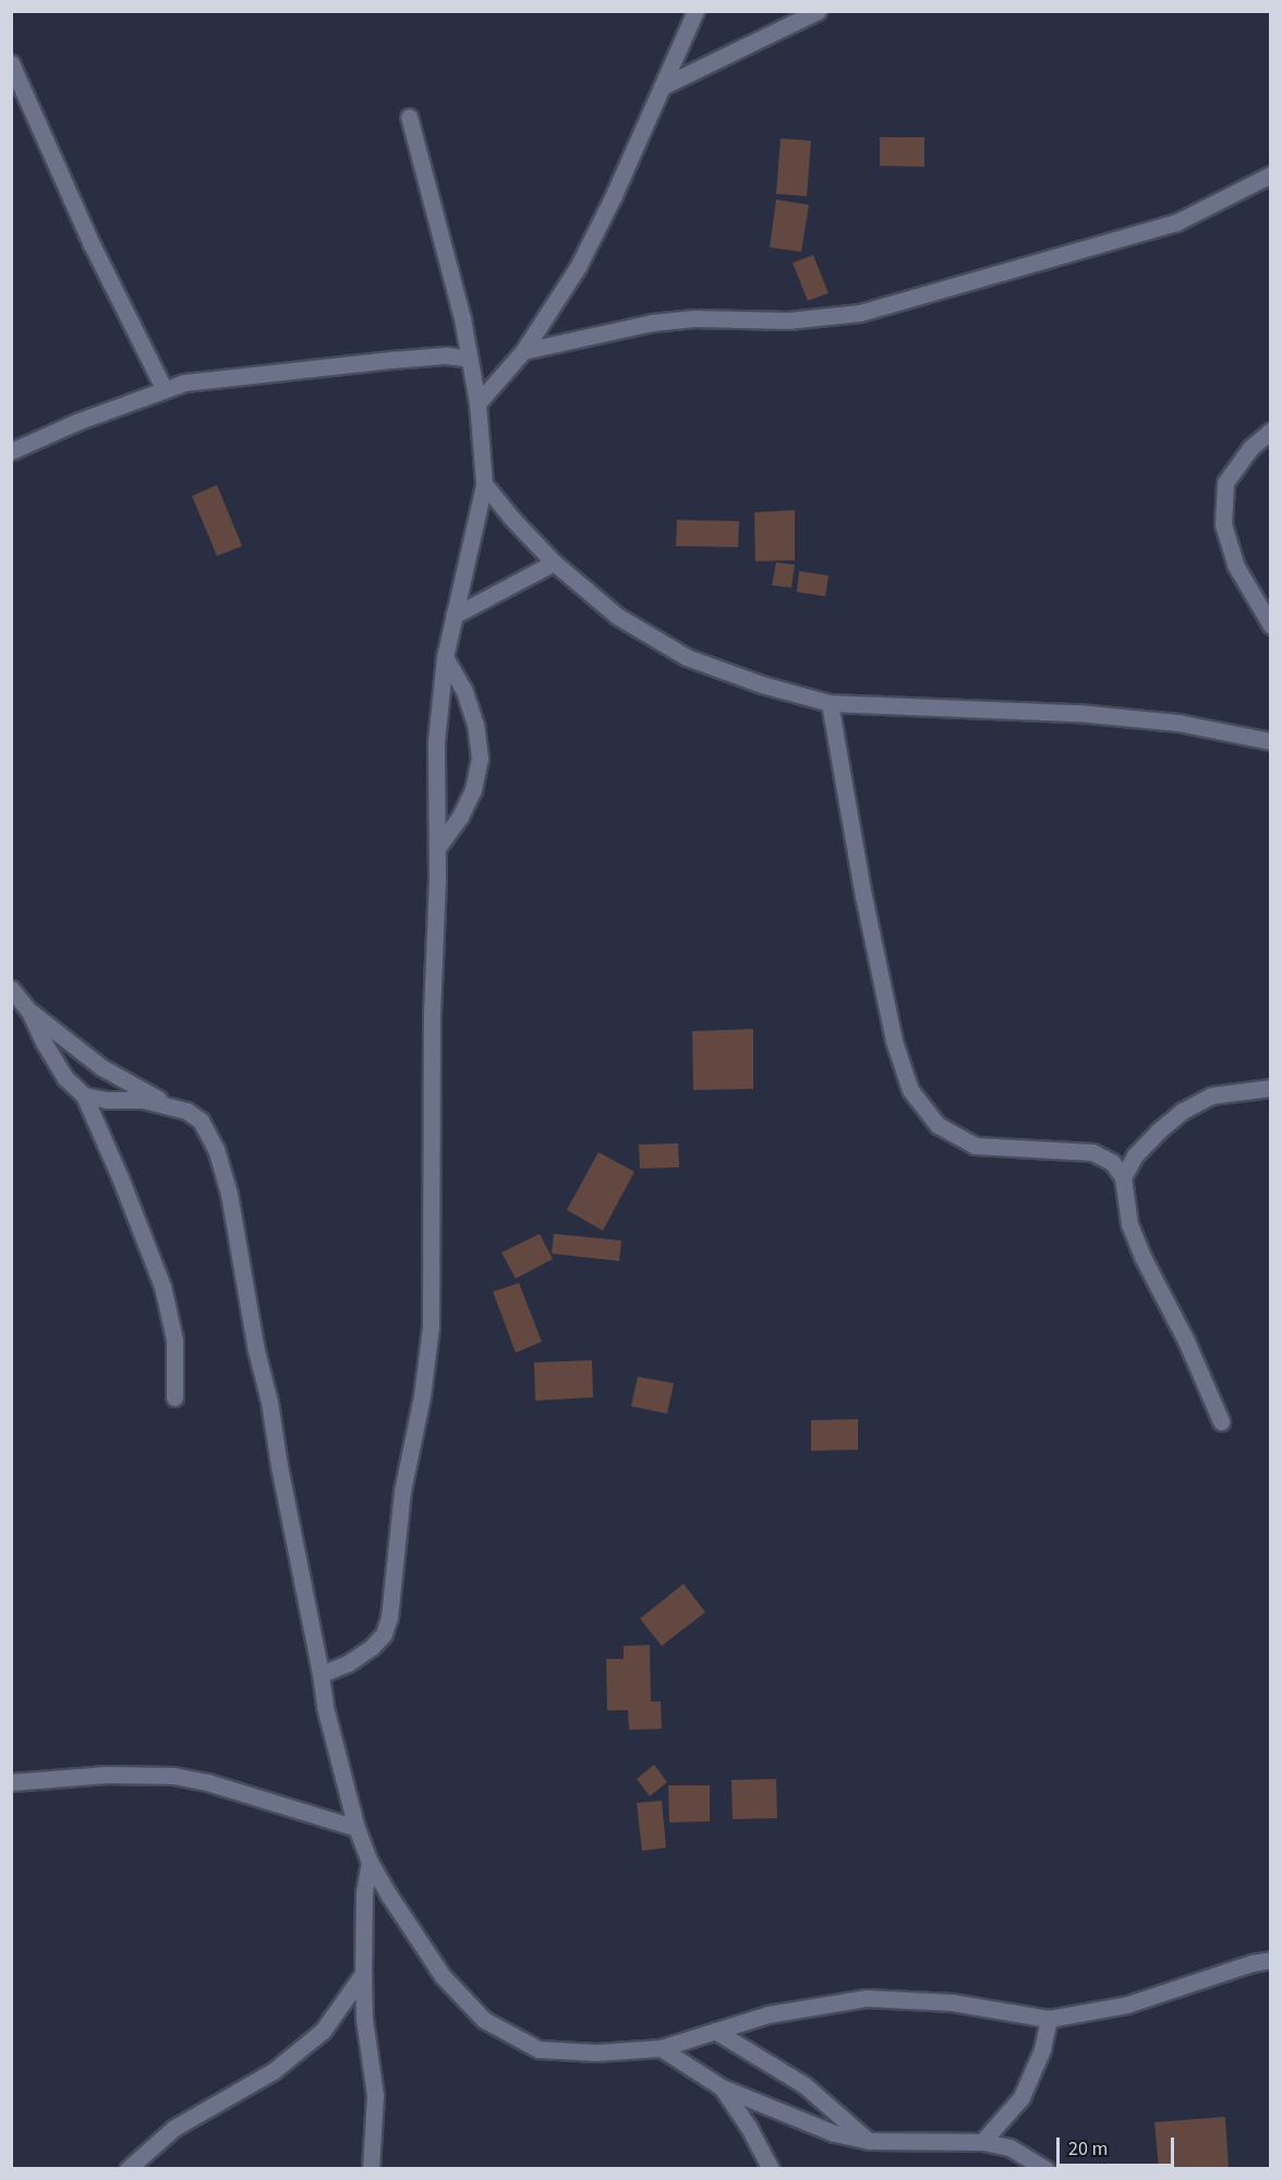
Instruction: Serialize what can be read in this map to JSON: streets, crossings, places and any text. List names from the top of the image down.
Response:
{
  "scale_bar": "20 m"
}
